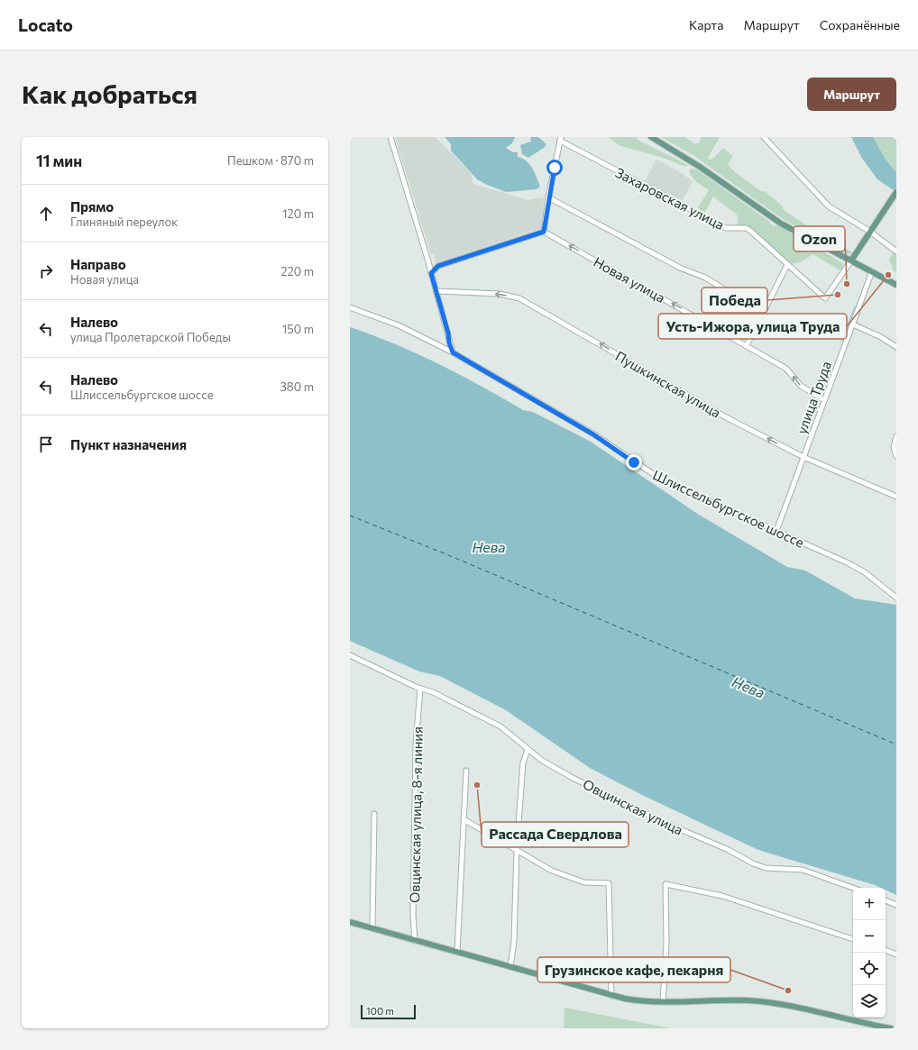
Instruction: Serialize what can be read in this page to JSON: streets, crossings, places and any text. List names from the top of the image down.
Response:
{
  "streets": {
    "street": [
      "Захаровская улица",
      "Новая улица",
      "Пушкинская улица",
      "улица Труда",
      "Шлиссельбургское шоссе",
      "Овцинская улица",
      "Овцинская улица, 8-я линия"
    ]
  },
  "crossings": [
    ["Новая улица", "улица Труда"],
    ["Пушкинская улица", "улица Труда"],
    ["улица Труда", "Шлиссельбургское шоссе"],
    ["Овцинская улица", "Овцинская улица, 8-я линия"]
  ],
  "one_way": ["Пушкинская улица"],
  "water": ["Нева"],
  "places": [
    "Усть-Ижора, улица Труда",
    "Ozon",
    "Победа",
    "Рассада Свердлова",
    "Грузинское кафе, пекарня"
  ],
  "scale_bar": "100 m",
  "page": {
    "header": "Locato",
    "nav": ["Карта", "Маршрут", "Сохранённые"],
    "buttons": "Маршрут",
    "title": "Как добраться",
    "heading": ["11 мин", "Пешком · 870 m"],
    "list": [
      ["Прямо", "Глиняный переулок", "120 m"],
      ["Направо", "Новая улица", "220 m"],
      ["Налево", "улица Пролетарской Победы", "150 m"],
      ["Налево", "Шлиссельбургское шоссе", "380 m"],
      "Пункт назначения"
    ],
    "map_buttons": ["+", "−"],
    "scale": "100 m"
  }
}
